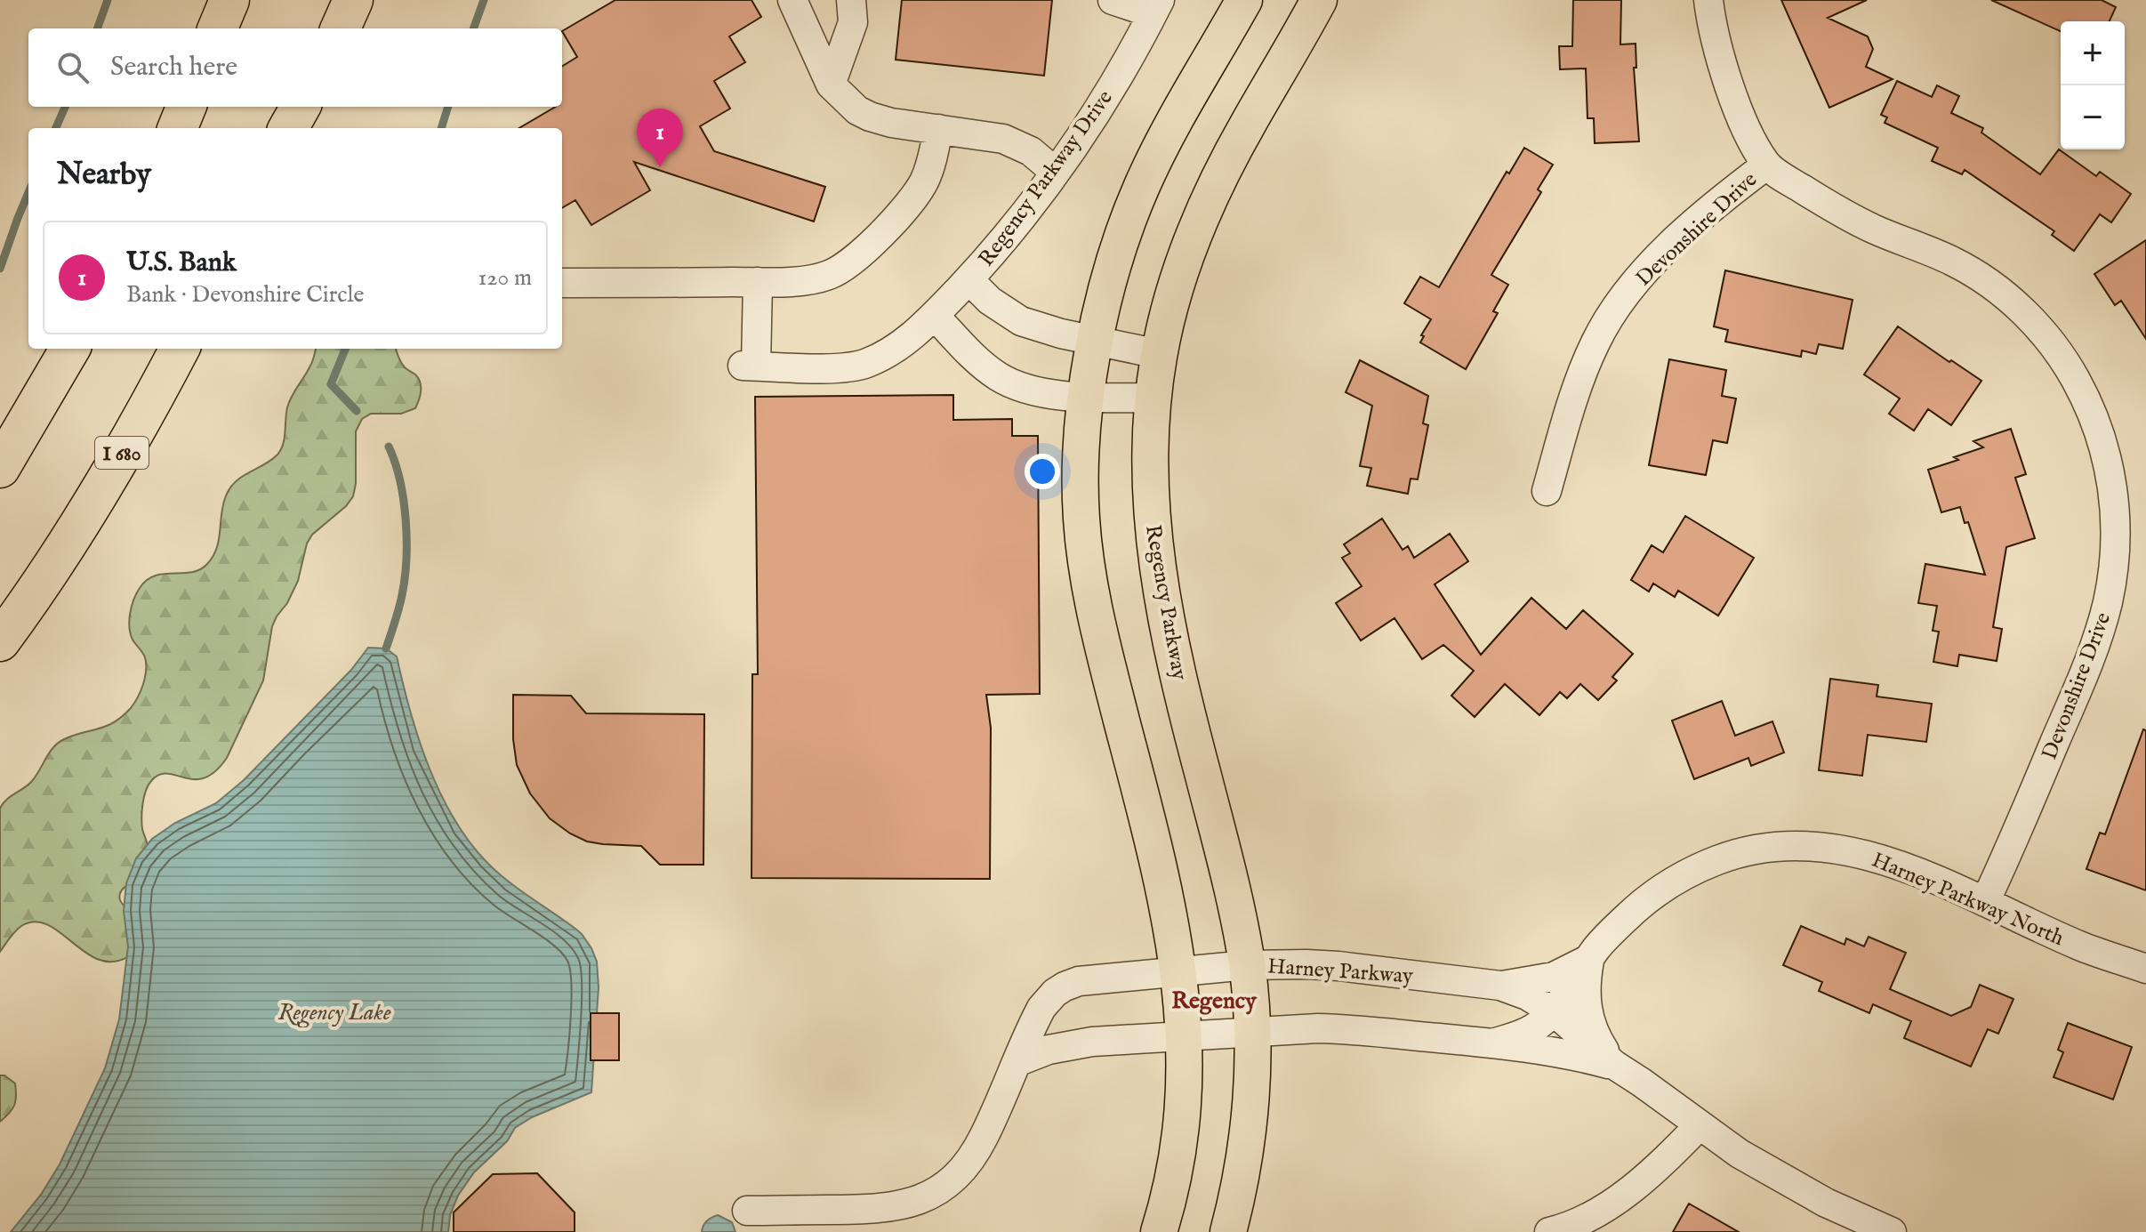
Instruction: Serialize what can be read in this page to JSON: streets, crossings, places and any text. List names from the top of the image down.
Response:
{
  "streets": {
    "highway": ["I 680"],
    "main road": ["Regency Parkway"],
    "street": [
      "Regency Parkway Drive",
      "Devonshire Drive",
      "Harney Parkway North",
      "Harney Parkway"
    ]
  },
  "crossings": [
    ["Regency Parkway Drive", "Regency Parkway"],
    ["Devonshire Drive", "Harney Parkway North"],
    ["Regency Parkway", "Harney Parkway"],
    ["Harney Parkway North", "Harney Parkway"]
  ],
  "districts": ["Regency"],
  "water": ["Regency Lake"],
  "page": {
    "map_buttons": ["+", "−"],
    "search": "Search here",
    "pins": "1",
    "heading": "Nearby",
    "list": [
      {
        "mark": "1",
        "name": "U.S. Bank",
        "note": "Bank · Devonshire Circle",
        "value": "120 m"
      }
    ]
  }
}
